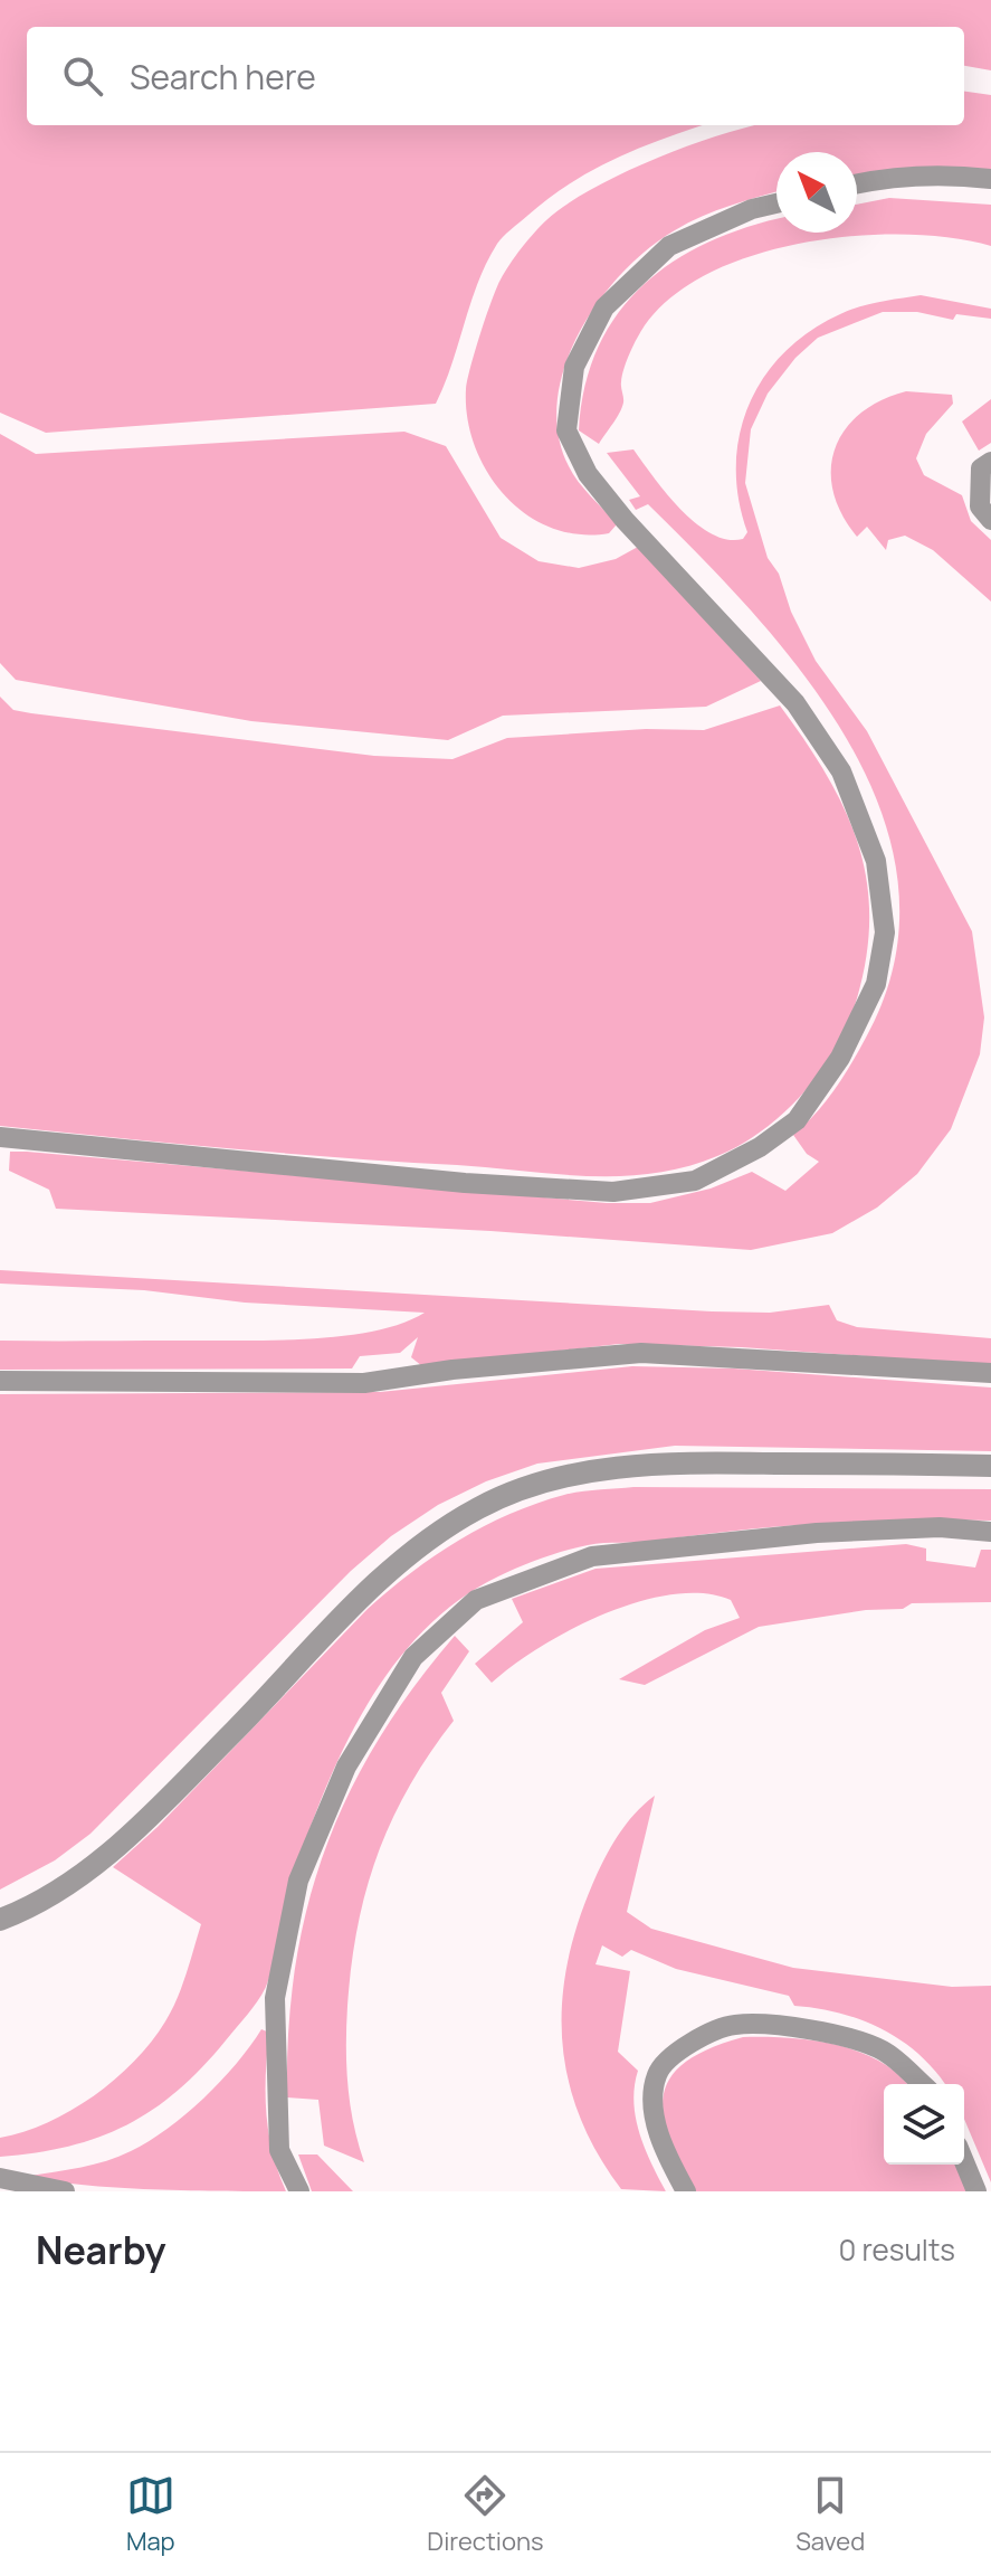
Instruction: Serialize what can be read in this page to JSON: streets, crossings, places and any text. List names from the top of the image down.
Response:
{
  "north": "top left",
  "page": {
    "search": "Search here",
    "heading": ["Nearby", "0 results"],
    "nav": ["Map", "Directions", "Saved"]
  }
}
